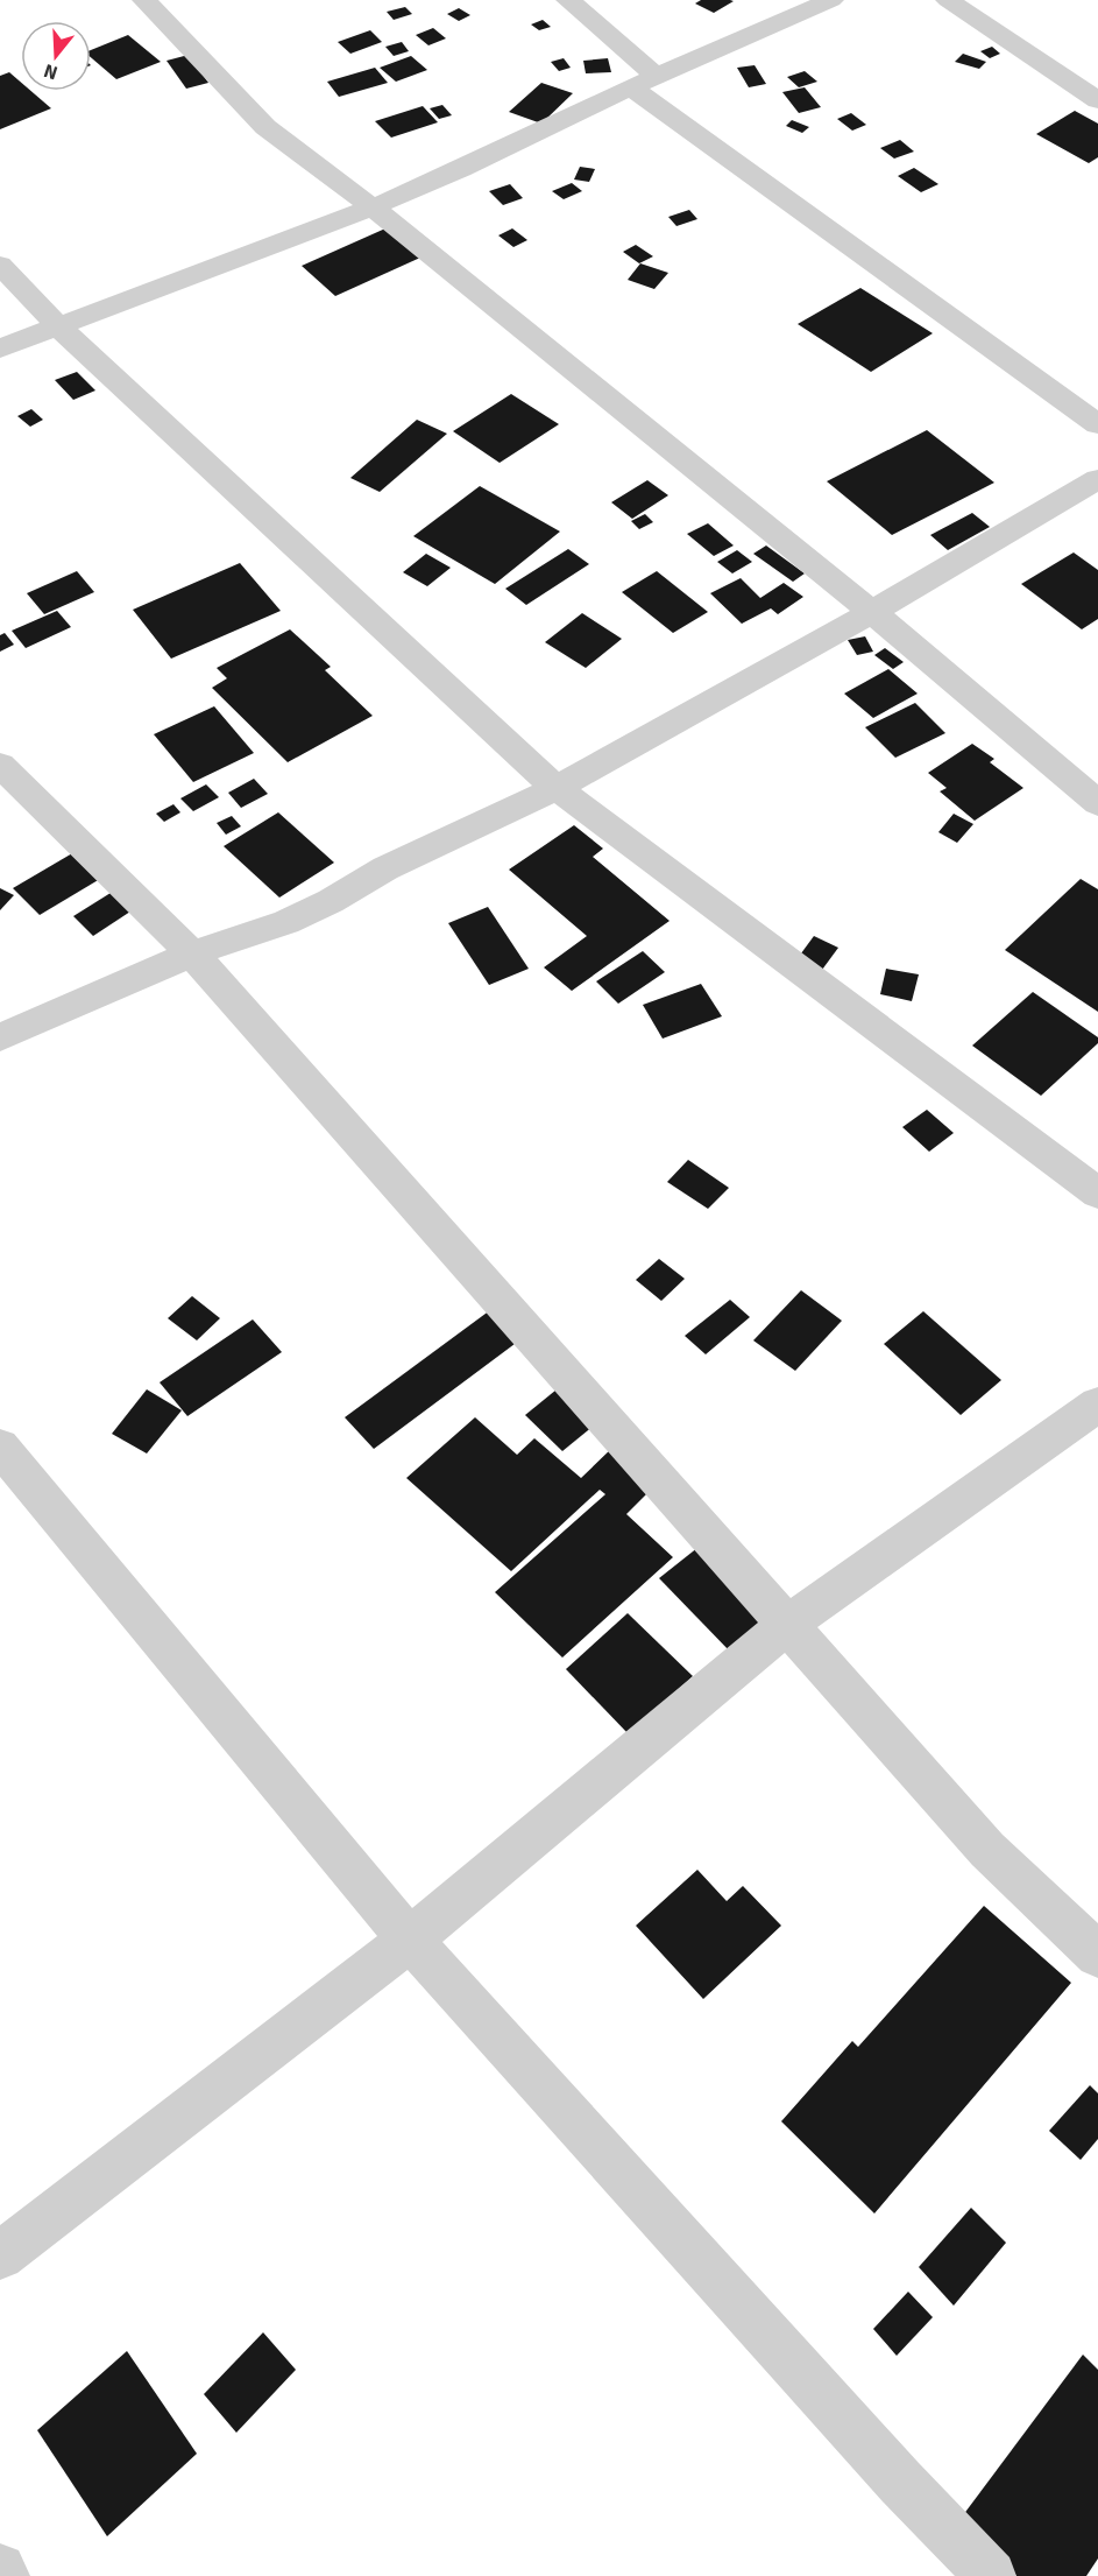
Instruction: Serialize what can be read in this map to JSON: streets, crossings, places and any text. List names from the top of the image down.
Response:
{
  "north": "bottom"
}
